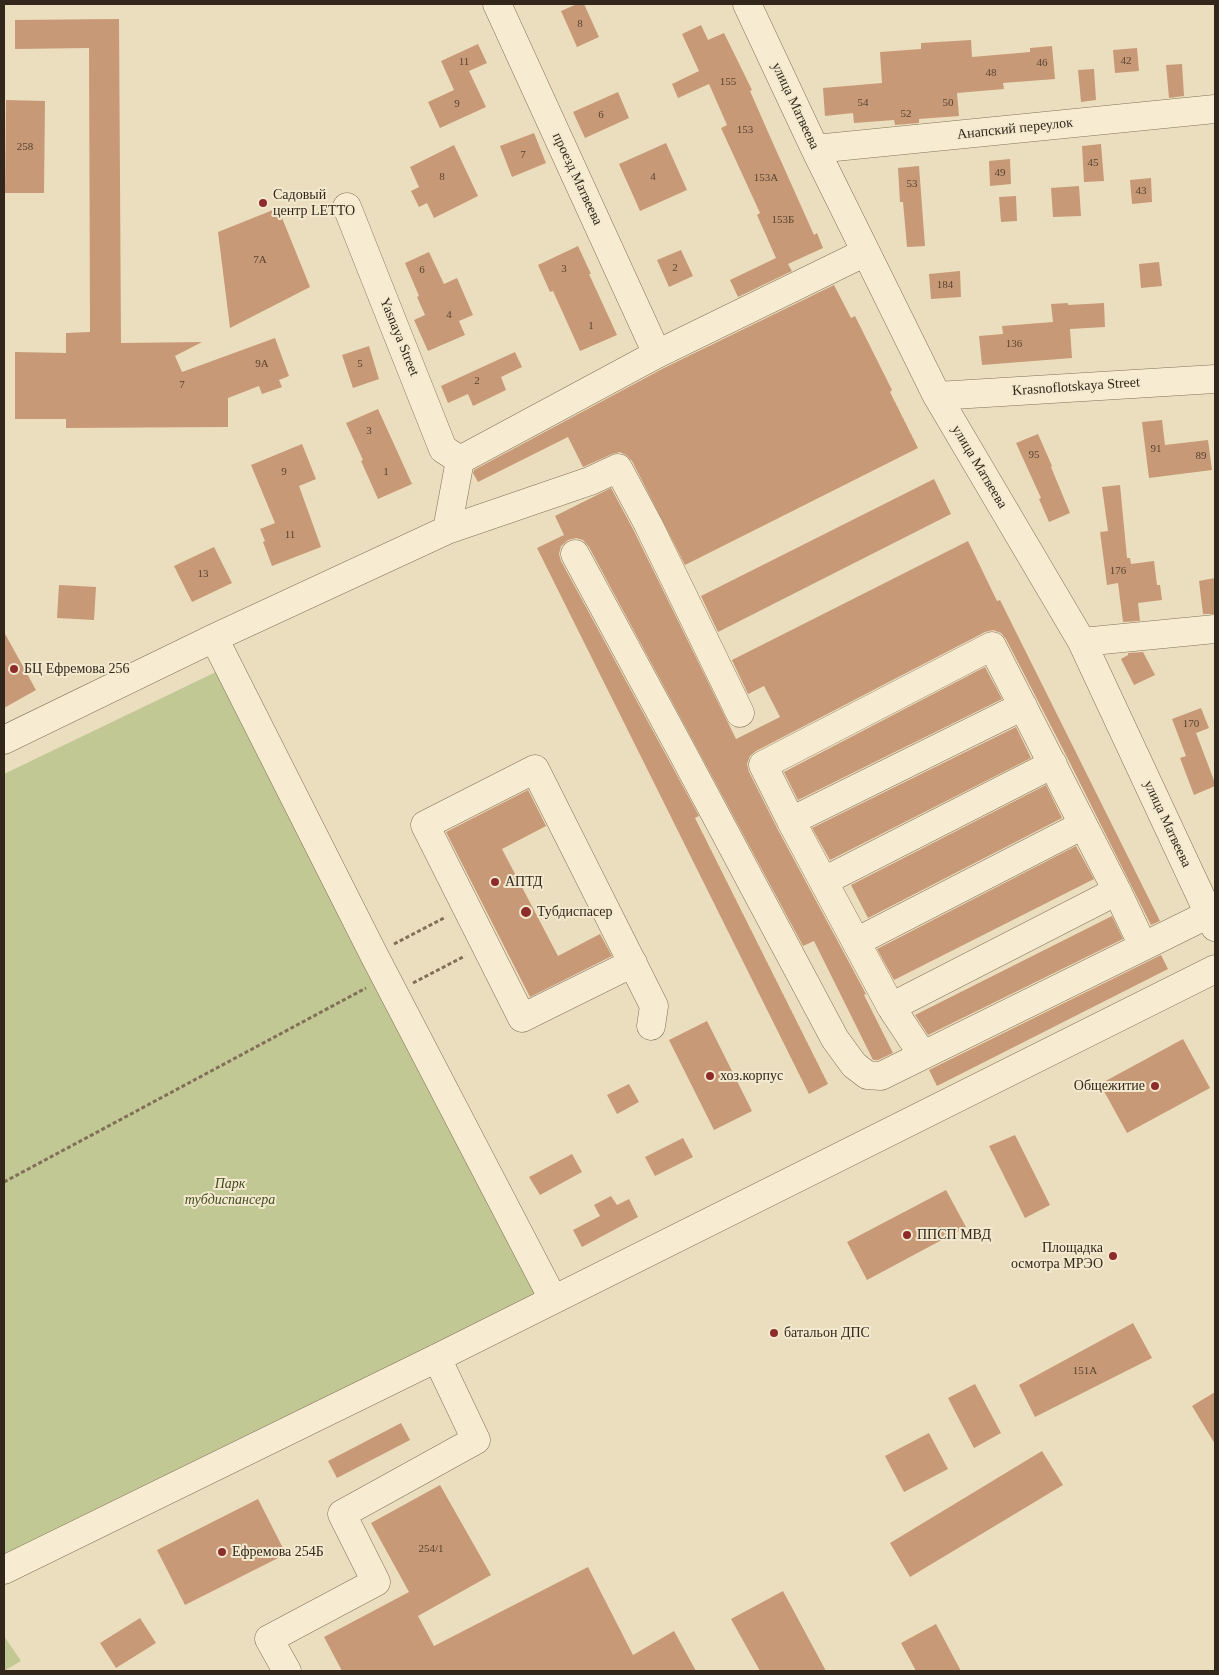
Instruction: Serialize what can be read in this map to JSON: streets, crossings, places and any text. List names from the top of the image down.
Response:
{
  "streets": {
    "street": [
      "улица Матвеева",
      "Анапский переулок",
      "проезд Матвеева",
      "Yasnaya Street",
      "Krasnoflotskaya Street"
    ]
  },
  "crossings": [
    ["улица Матвеева", "Анапский переулок"],
    ["улица Матвеева", "Krasnoflotskaya Street"]
  ],
  "parks": ["Парк тубдиспансера"],
  "places": [
    "Садовый центр LETTO",
    "БЦ Ефремова 256",
    "АПТД",
    "Тубдиспасер",
    "хоз.корпус",
    "Общежитие",
    "ППСП МВД",
    "Площадка осмотра МРЭО",
    "батальон ДПС",
    "Ефремова 254Б"
  ],
  "house_numbers": [
    "8",
    "42",
    "11",
    "46",
    "48",
    "155",
    "54",
    "50",
    "9",
    "52",
    "6",
    "153",
    "258",
    "7",
    "45",
    "49",
    "8",
    "4",
    "153А",
    "53",
    "43",
    "153Б",
    "7А",
    "2",
    "3",
    "6",
    "184",
    "4",
    "1",
    "136",
    "9А",
    "5",
    "2",
    "7",
    "3",
    "91",
    "95",
    "89",
    "9",
    "1",
    "11",
    "176",
    "13",
    "170",
    "151А",
    "254/1"
  ]
}
